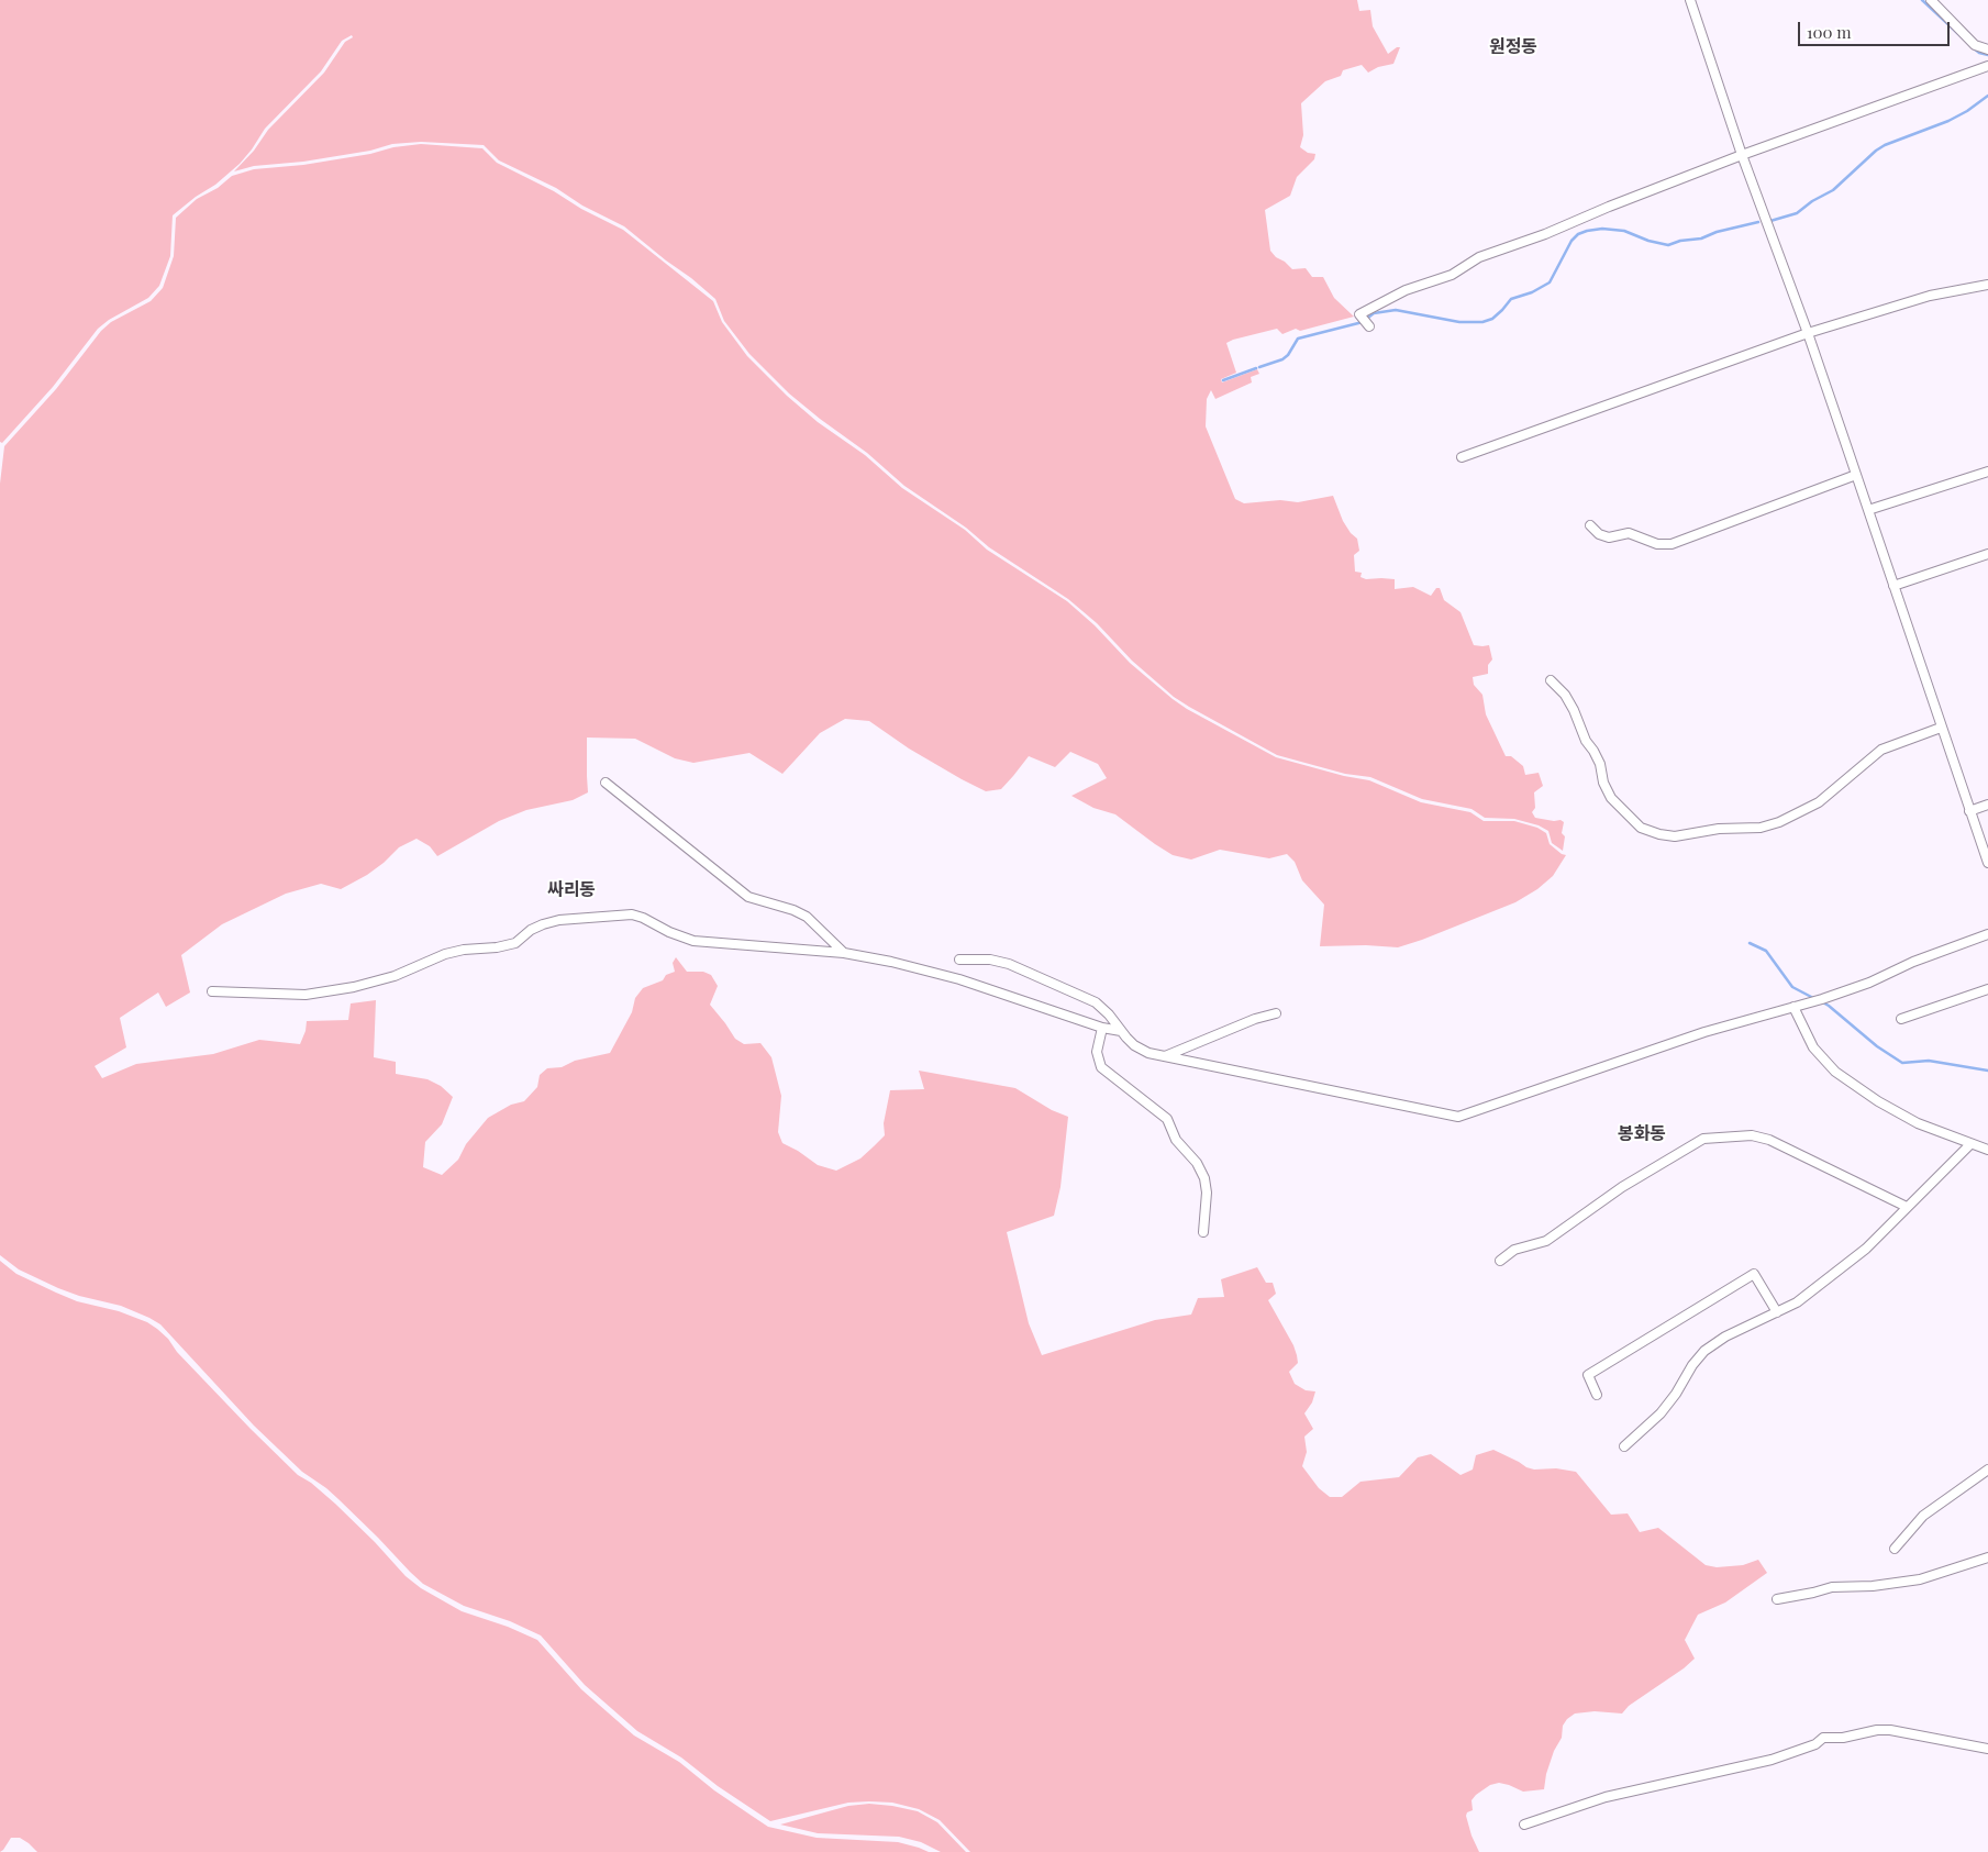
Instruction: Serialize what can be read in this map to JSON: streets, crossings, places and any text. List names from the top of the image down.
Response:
{
  "districts": ["원정동", "싸리동", "봉화동"],
  "scale_bar": "100 m"
}
